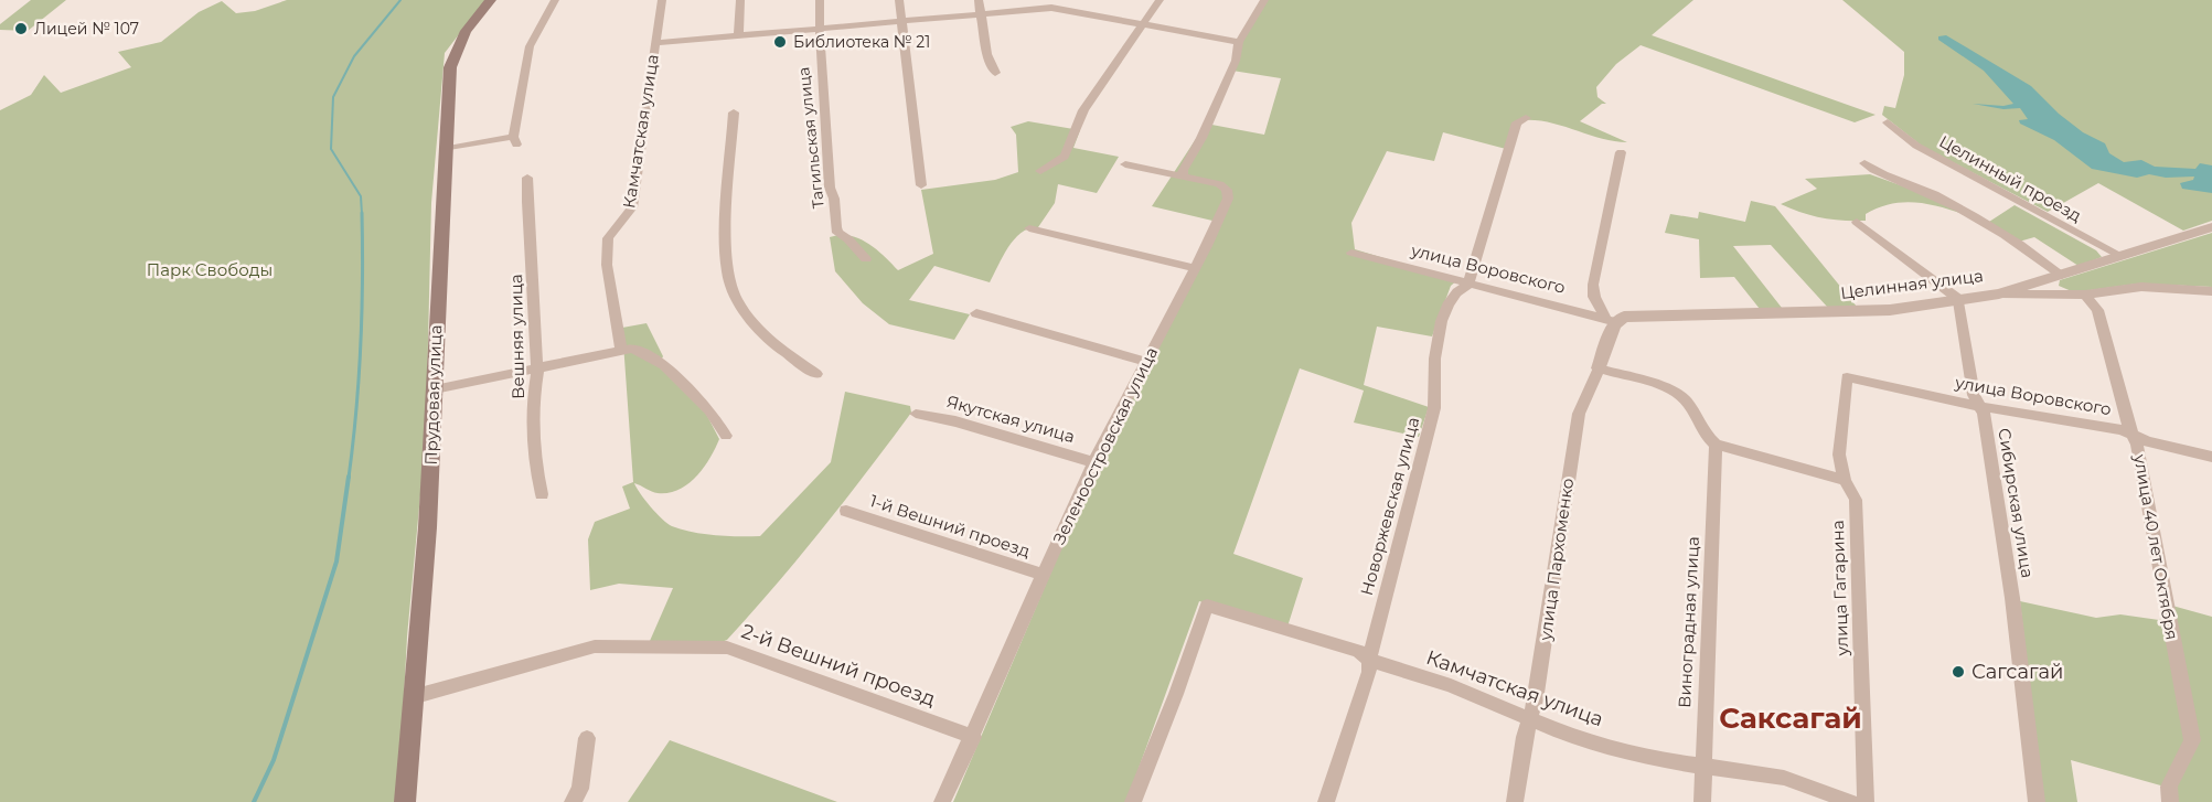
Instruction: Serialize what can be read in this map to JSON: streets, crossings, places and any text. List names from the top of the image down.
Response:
{
  "streets": {
    "main road": ["Прудовая улица"],
    "street": [
      "Камчатская улица",
      "Тагильская улица",
      "Целинный проезд",
      "улица Воровского",
      "Целинная улица",
      "Вешняя улица",
      "Якутская улица",
      "Зеленоостровская улица",
      "Сибирская улица",
      "Новоржевская улица",
      "1-й Вешний проезд",
      "улица 40 лет Октября",
      "улица Пархоменко",
      "улица Гагарина",
      "Виноградная улица",
      "2-й Вешний проезд"
    ]
  },
  "crossings": [
    ["Камчатская улица", "Новоржевская улица"],
    ["Камчатская улица", "улица Пархоменко"],
    ["Камчатская улица", "Виноградная улица"],
    ["улица Воровского", "Целинная улица"],
    ["улица Воровского", "Сибирская улица"],
    ["улица Воровского", "Новоржевская улица"],
    ["улица Воровского", "улица 40 лет Октября"],
    ["улица Воровского", "улица Пархоменко"],
    ["улица Воровского", "улица Гагарина"],
    ["Целинная улица", "Сибирская улица"],
    ["Целинная улица", "улица 40 лет Октября"],
    ["Целинная улица", "улица Пархоменко"],
    ["Прудовая улица", "2-й Вешний проезд"],
    ["Якутская улица", "Зеленоостровская улица"],
    ["Зеленоостровская улица", "1-й Вешний проезд"],
    ["Зеленоостровская улица", "2-й Вешний проезд"]
  ],
  "districts": ["Саксагай"],
  "parks": ["Парк Свободы"],
  "places": ["Лицей № 107", "Библиотека № 21", "Сагсагай"]
}
